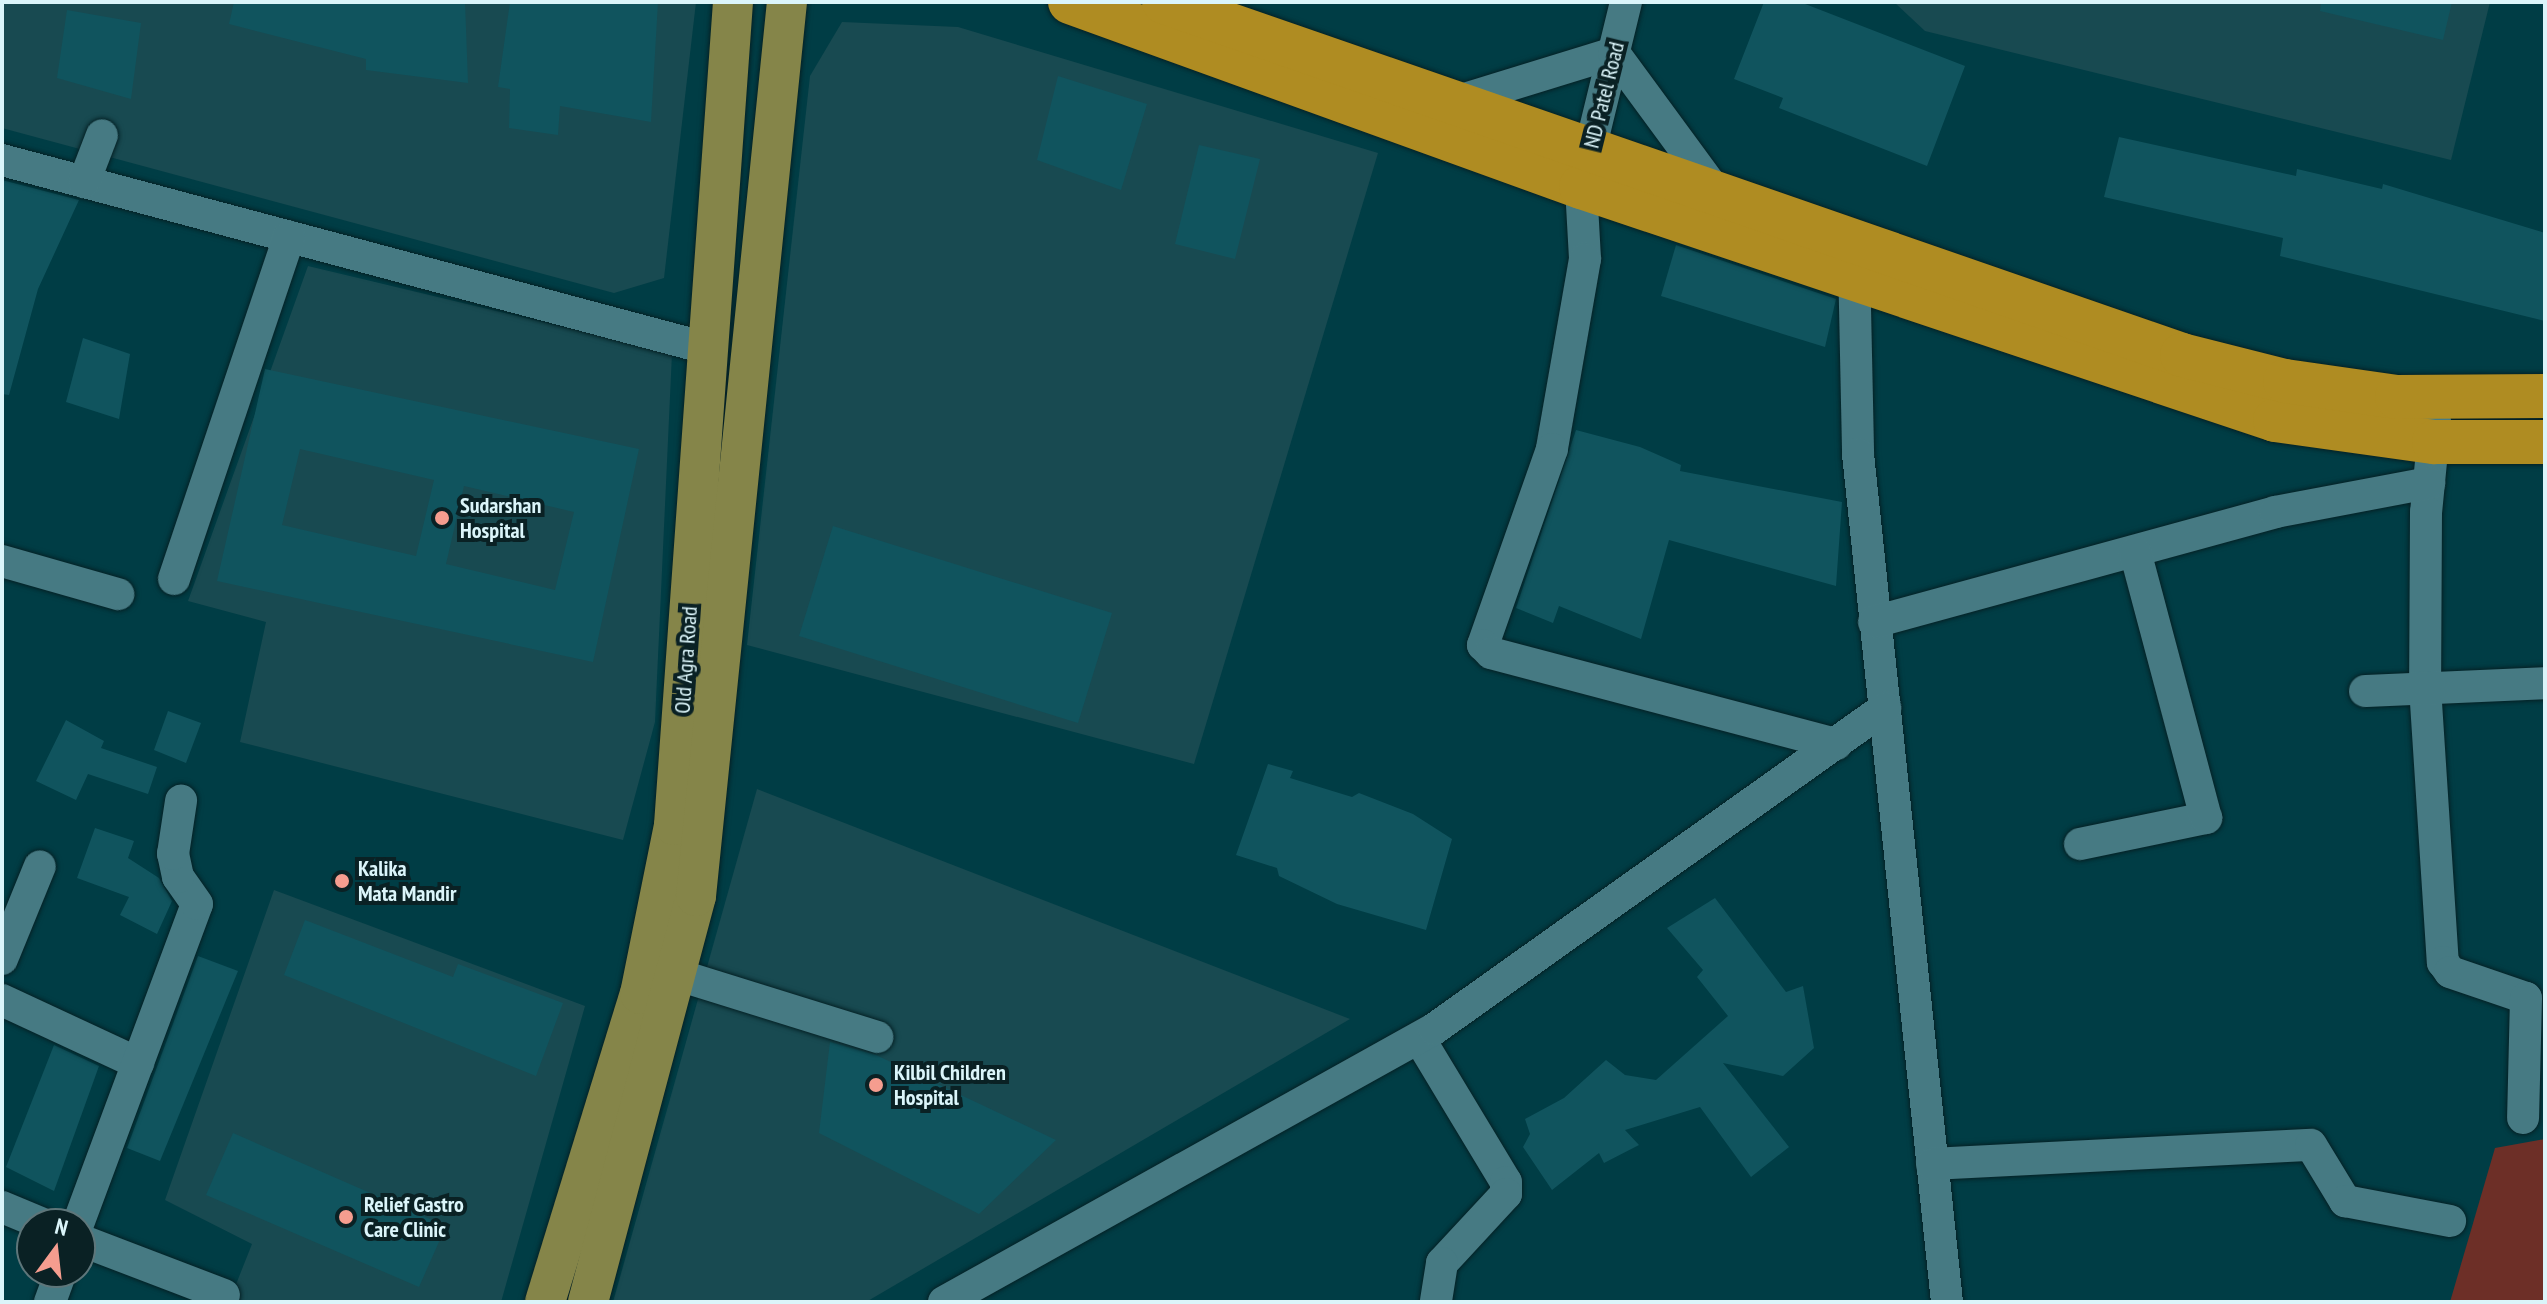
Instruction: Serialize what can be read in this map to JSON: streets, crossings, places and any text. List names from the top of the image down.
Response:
{
  "streets": {
    "main road": ["Old Agra Road"],
    "street": ["ND Patel Road"]
  },
  "places": [
    "Sudarshan Hospital",
    "Kalika Mata Mandir",
    "Kilbil Children Hospital",
    "Relief Gastro Care Clinic"
  ],
  "north": "top"
}
